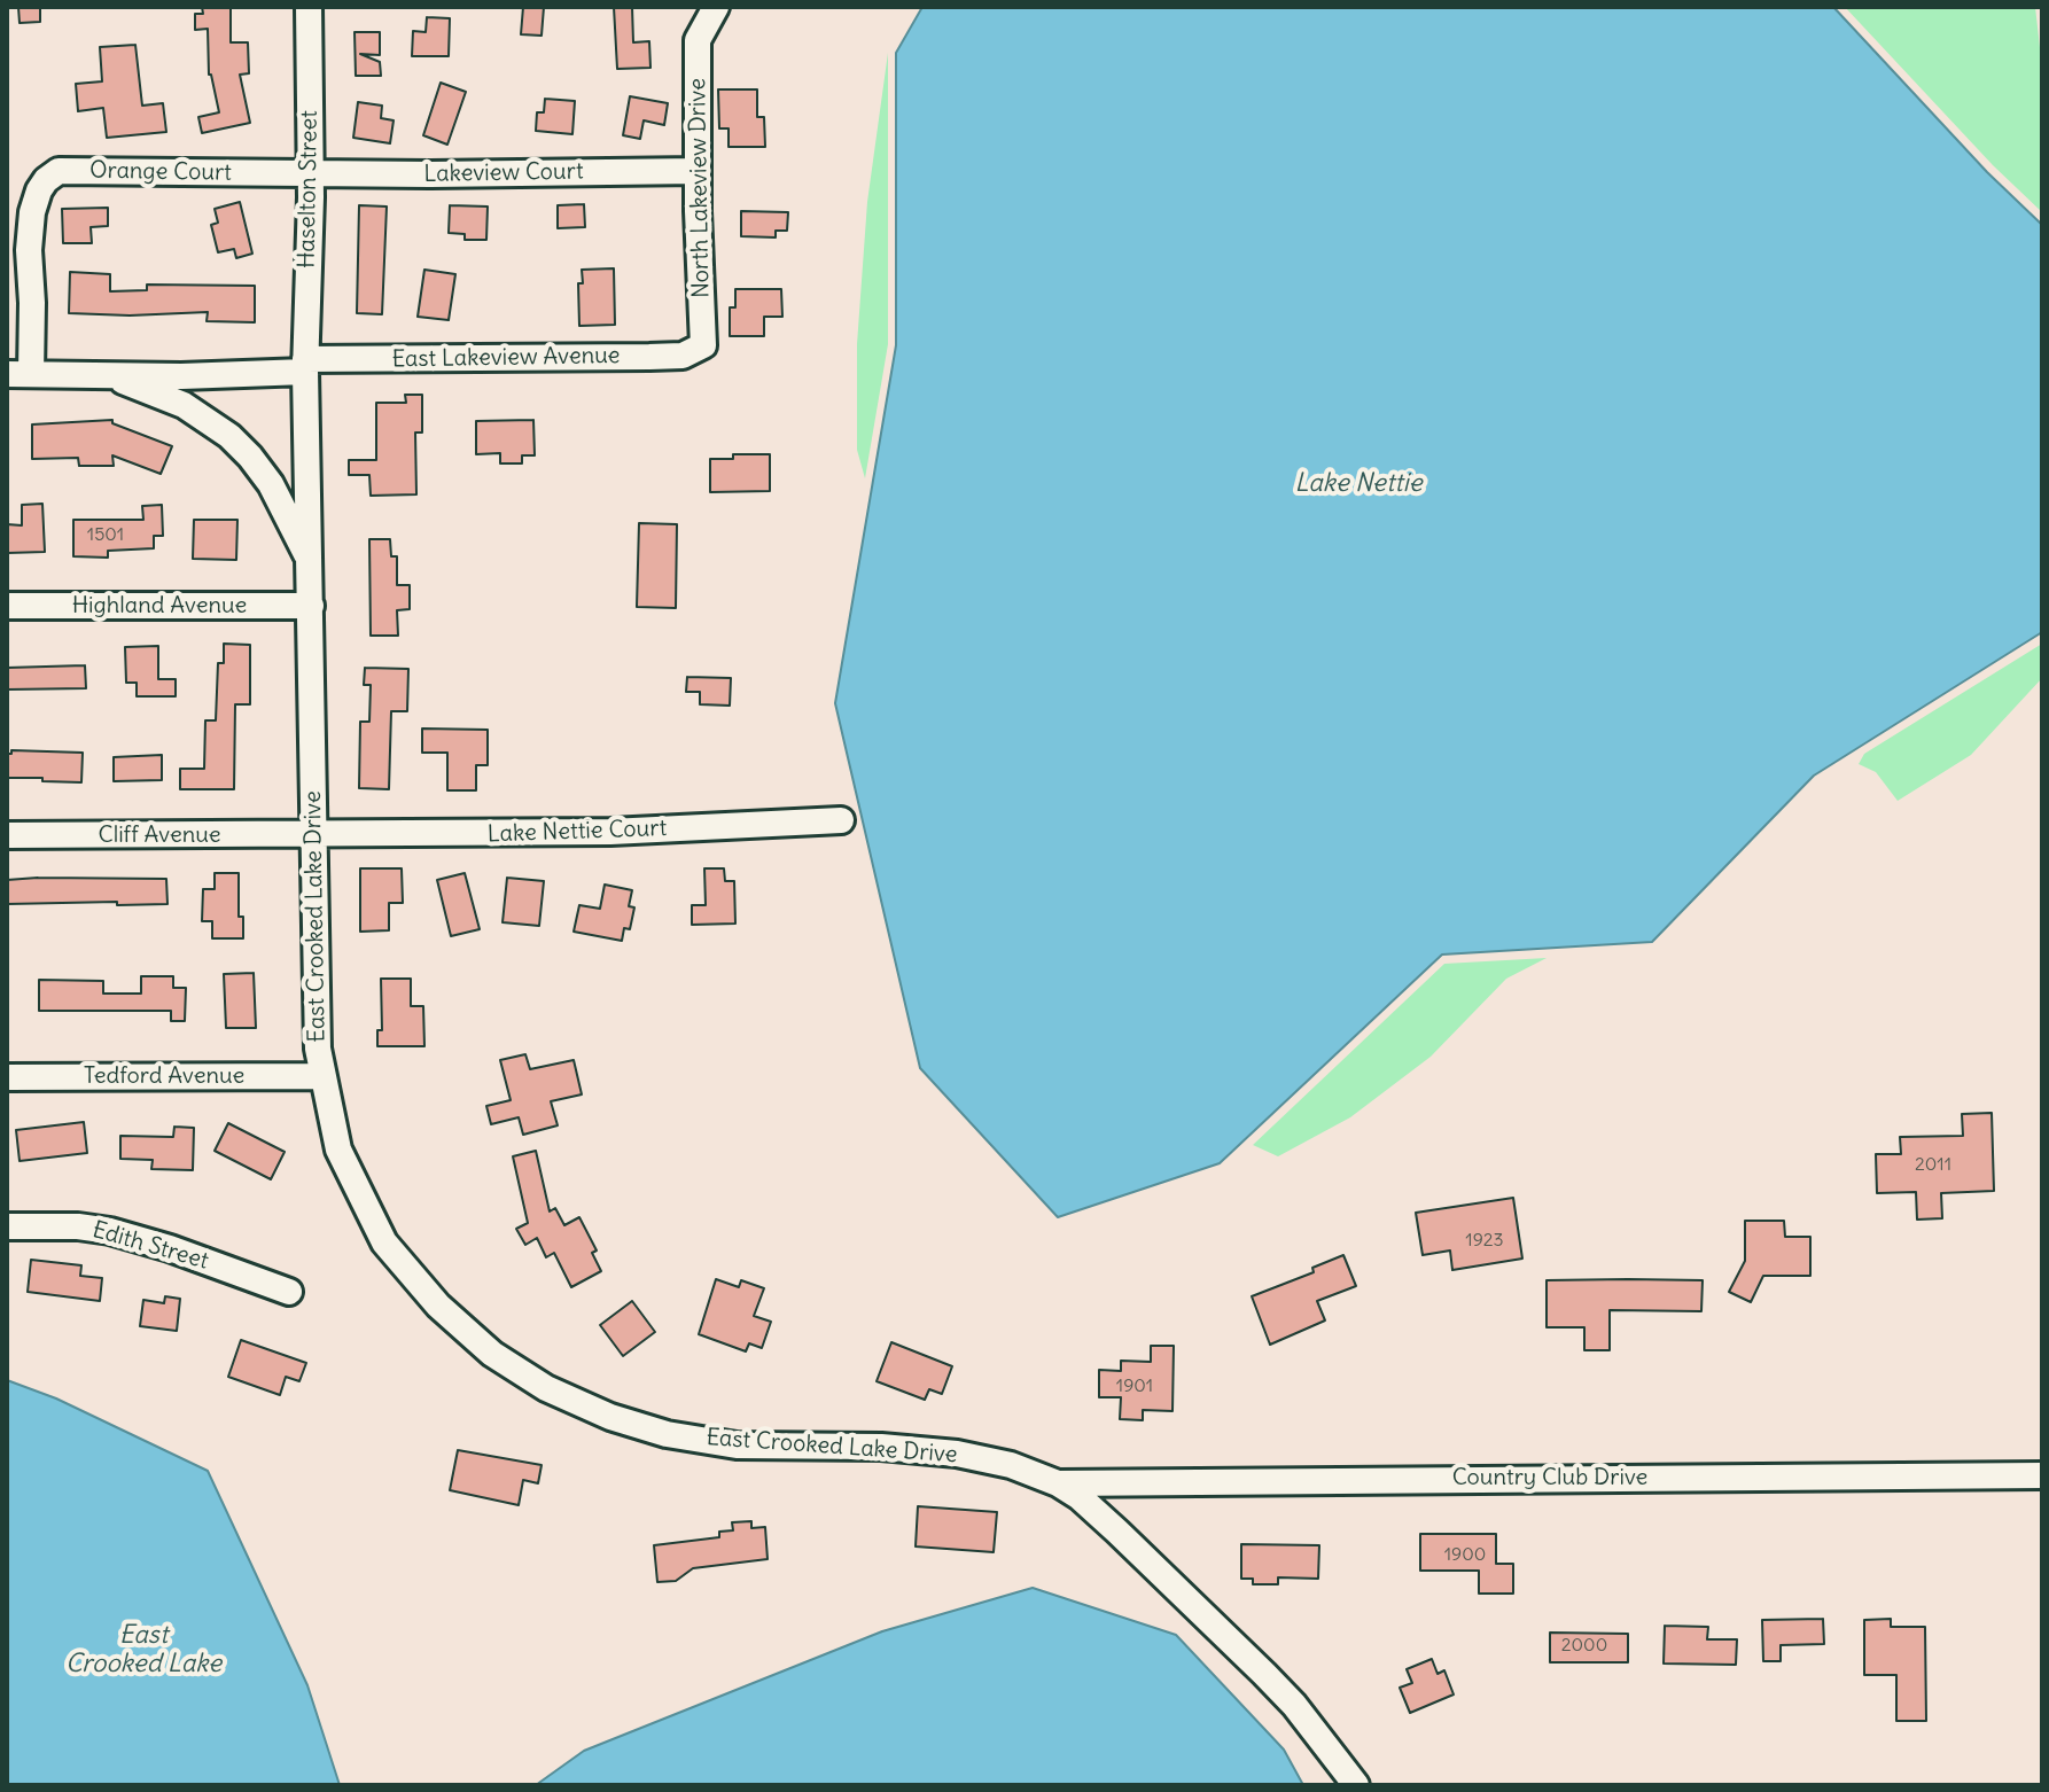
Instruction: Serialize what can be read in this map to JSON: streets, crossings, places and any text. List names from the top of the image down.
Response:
{
  "streets": {
    "street": [
      "Orange Court",
      "Lakeview Court",
      "North Lakeview Drive",
      "Haselton Street",
      "East Lakeview Avenue",
      "Highland Avenue",
      "Lake Nettie Court",
      "Cliff Avenue",
      "East Crooked Lake Drive",
      "Tedford Avenue",
      "Edith Street",
      "Country Club Drive"
    ]
  },
  "crossings": [
    ["Orange Court", "Lakeview Court"],
    ["Orange Court", "Haselton Street"],
    ["Orange Court", "East Lakeview Avenue"],
    ["Lakeview Court", "North Lakeview Drive"],
    ["Lakeview Court", "Haselton Street"],
    ["North Lakeview Drive", "East Lakeview Avenue"],
    ["Haselton Street", "East Lakeview Avenue"],
    ["Haselton Street", "East Crooked Lake Drive"],
    ["East Lakeview Avenue", "East Crooked Lake Drive"],
    ["Highland Avenue", "East Crooked Lake Drive"],
    ["Lake Nettie Court", "Cliff Avenue"],
    ["Lake Nettie Court", "East Crooked Lake Drive"],
    ["Cliff Avenue", "East Crooked Lake Drive"],
    ["East Crooked Lake Drive", "Tedford Avenue"],
    ["East Crooked Lake Drive", "Country Club Drive"]
  ],
  "water": ["Lake Nettie", "East Crooked Lake"],
  "house_numbers": [
    "1501",
    "2011",
    "1923",
    "1901",
    "1900",
    "2000"
  ]
}
